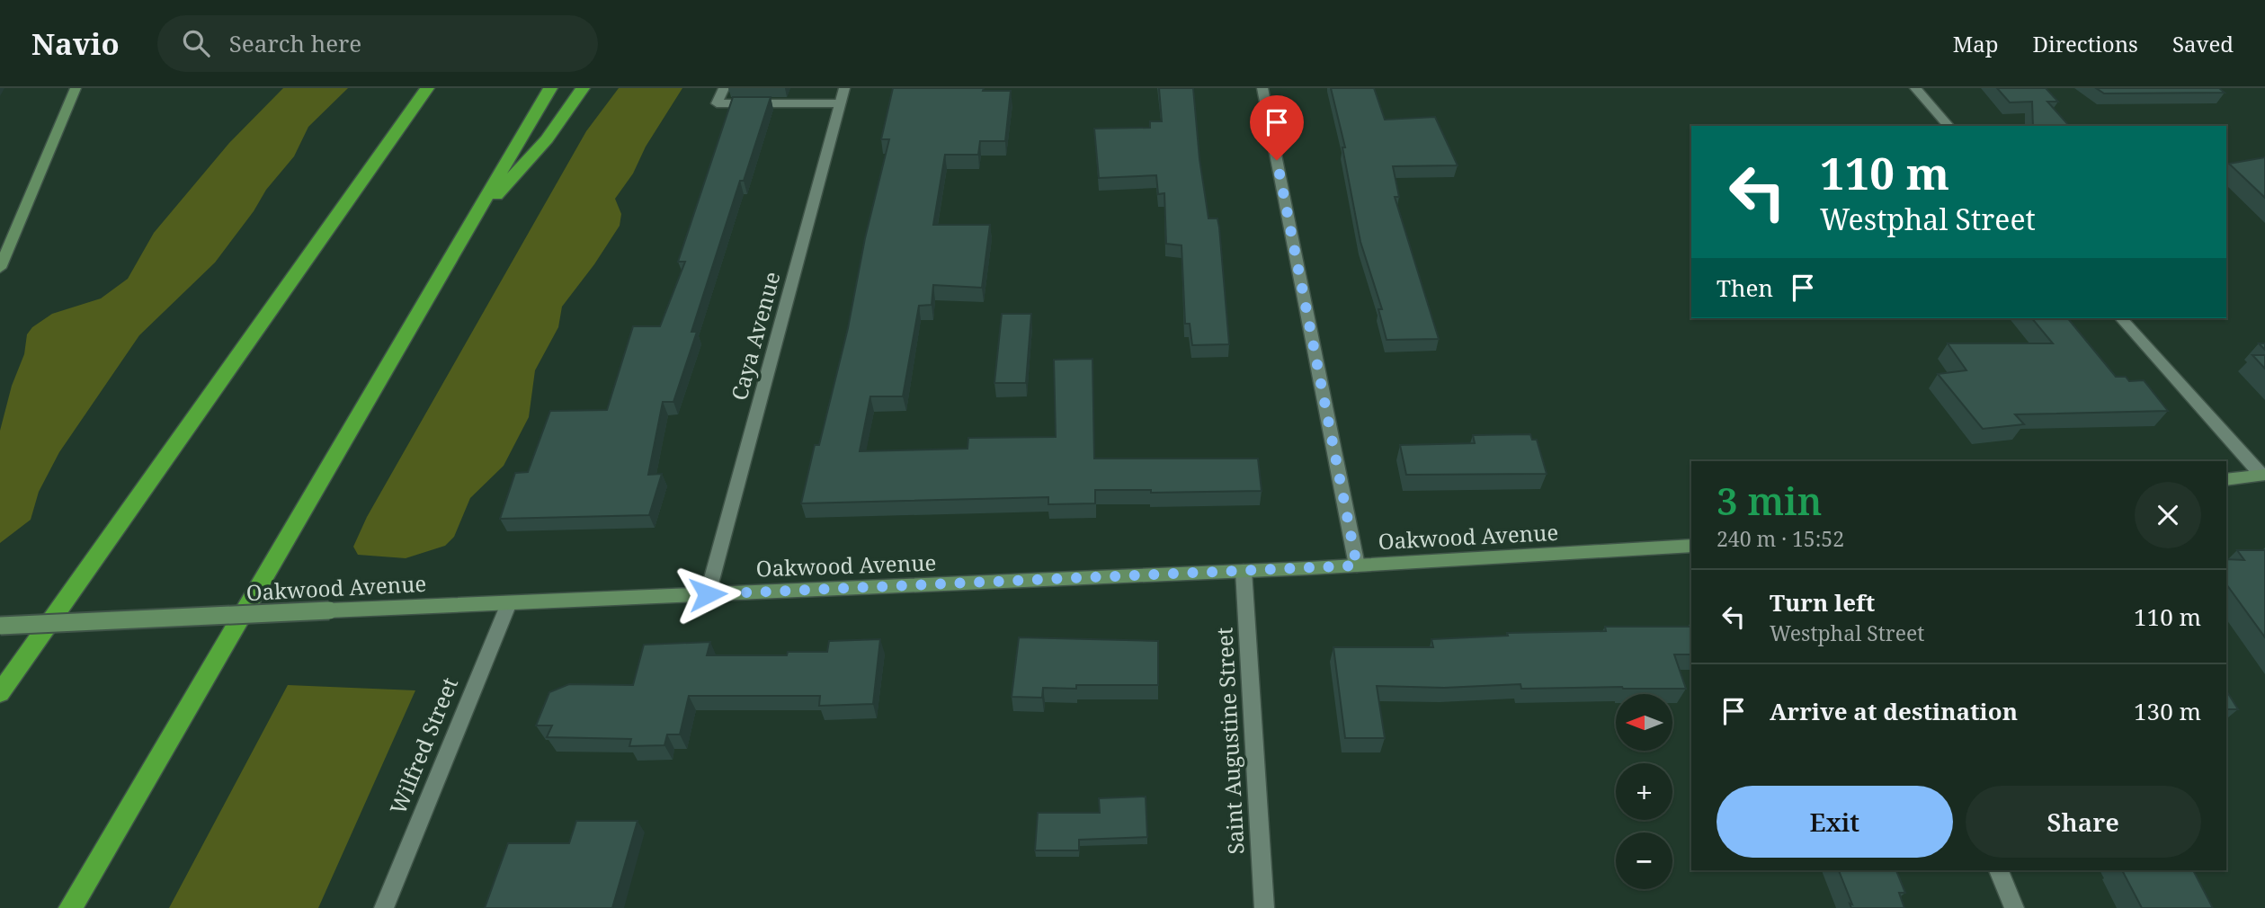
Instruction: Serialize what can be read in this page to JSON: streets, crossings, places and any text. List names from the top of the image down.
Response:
{
  "streets": {
    "street": [
      "Caya Avenue",
      "Oakwood Avenue",
      "Saint Augustine Street",
      "Wilfred Street"
    ]
  },
  "crossings": [
    ["Caya Avenue", "Oakwood Avenue"],
    ["Oakwood Avenue", "Saint Augustine Street"],
    ["Oakwood Avenue", "Wilfred Street"]
  ],
  "north": "left",
  "page": {
    "header": "Navio",
    "search": "Search here",
    "nav": ["Map", "Directions", "Saved"],
    "turn": ["110 m", "Westphal Street"],
    "then": "Then",
    "heading": ["3 min", "240 m · 15:52"],
    "list": [
      {
        "name": "Turn left",
        "note": "Westphal Street",
        "value": "110 m"
      },
      {
        "name": "Arrive at destination",
        "value": "130 m"
      }
    ],
    "map_buttons": ["+", "−"],
    "buttons": ["Exit", "Share"]
  }
}
